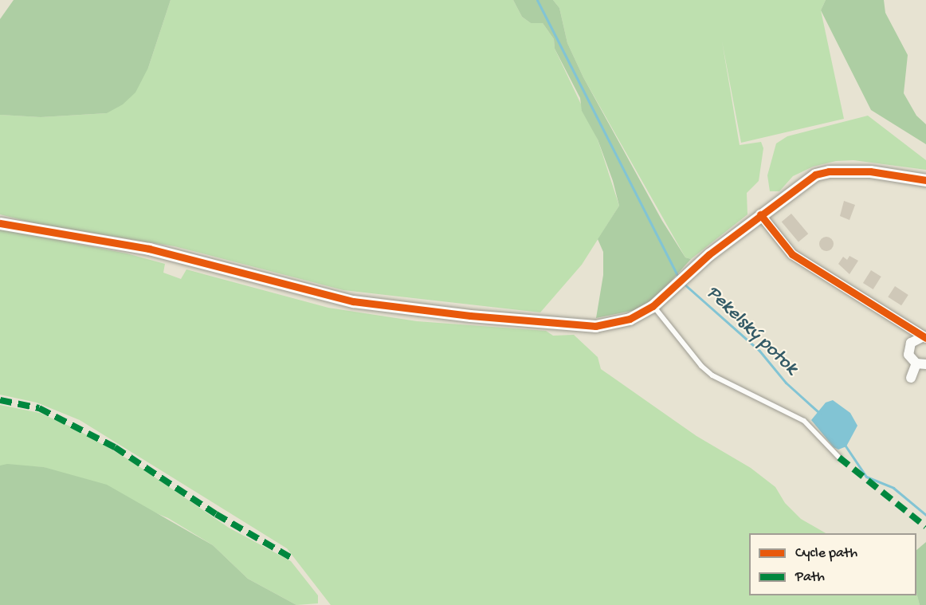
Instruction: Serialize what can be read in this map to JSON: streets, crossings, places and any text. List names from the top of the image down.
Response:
{
  "water": ["Pekelský potok"],
  "legend": ["Cycle path", "Path"]
}
